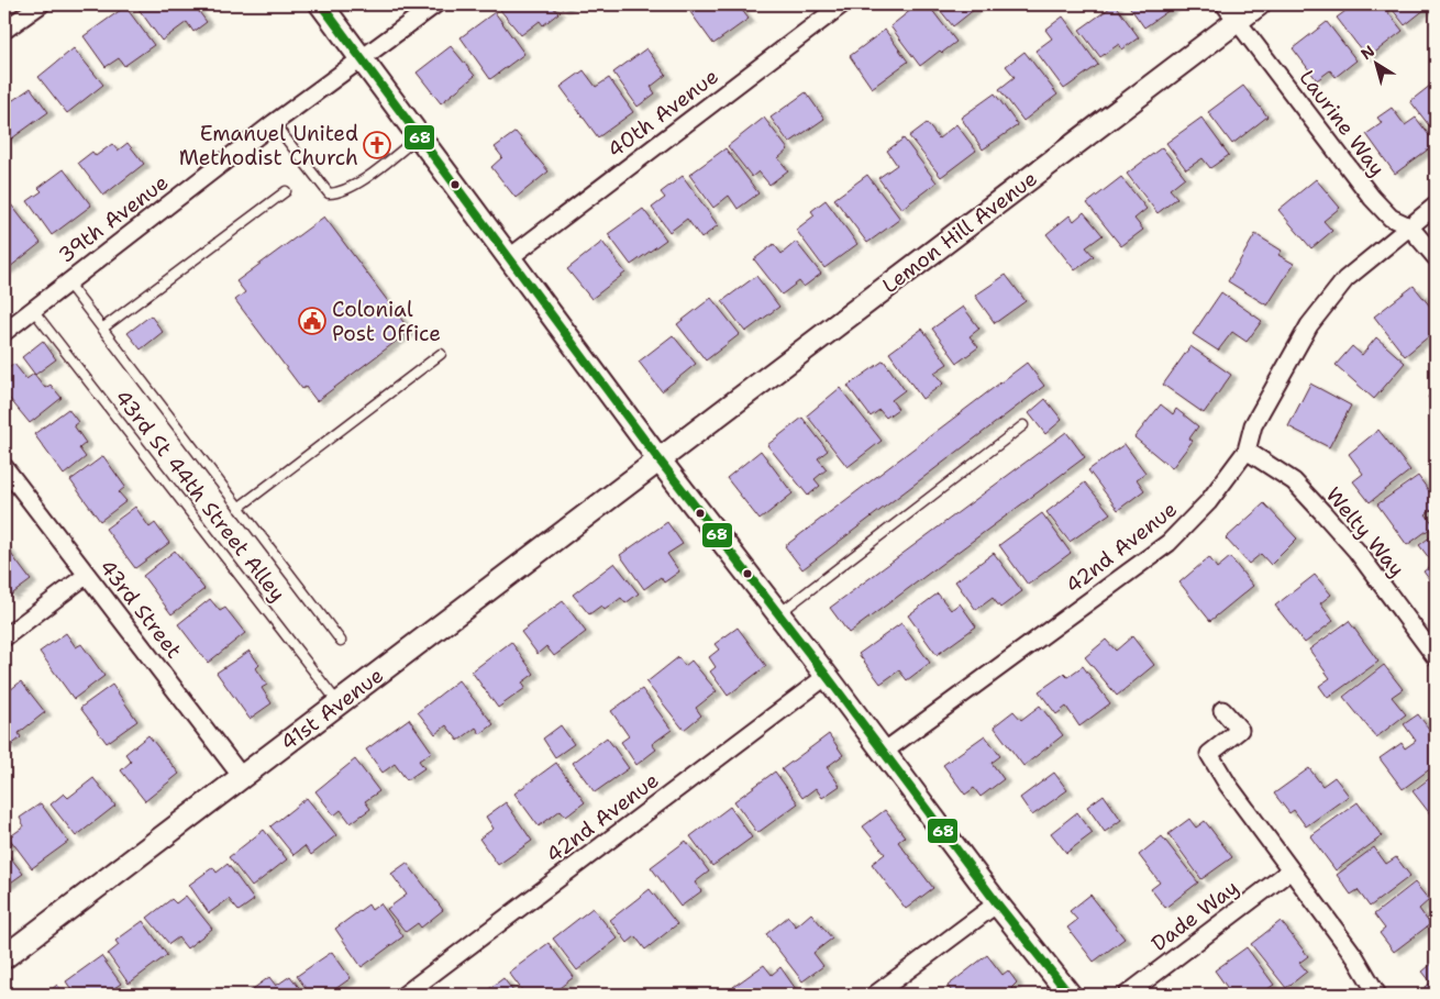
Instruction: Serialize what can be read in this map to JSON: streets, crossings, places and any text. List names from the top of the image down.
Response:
{
  "streets": {
    "street": [
      "40th Avenue",
      "Laurine Way",
      "39th Avenue",
      "Lemon Hill Avenue",
      "Welty Way",
      "42nd Avenue",
      "43rd Street",
      "41st Avenue",
      "Dade Way"
    ],
    "lane": ["43rd St 44th Street Alley"]
  },
  "crossings": [
    ["Laurine Way", "Lemon Hill Avenue"],
    ["Laurine Way", "42nd Avenue"],
    ["39th Avenue", "43rd St 44th Street Alley"],
    ["Lemon Hill Avenue", "41st Avenue"],
    ["43rd St 44th Street Alley", "41st Avenue"],
    ["Welty Way", "42nd Avenue"],
    ["43rd Street", "41st Avenue"]
  ],
  "places": {
    "church": ["Emanuel United Methodist Church"],
    "public building": ["Colonial Post Office"]
  },
  "lines": ["transit line 68"],
  "north": "top left"
}
